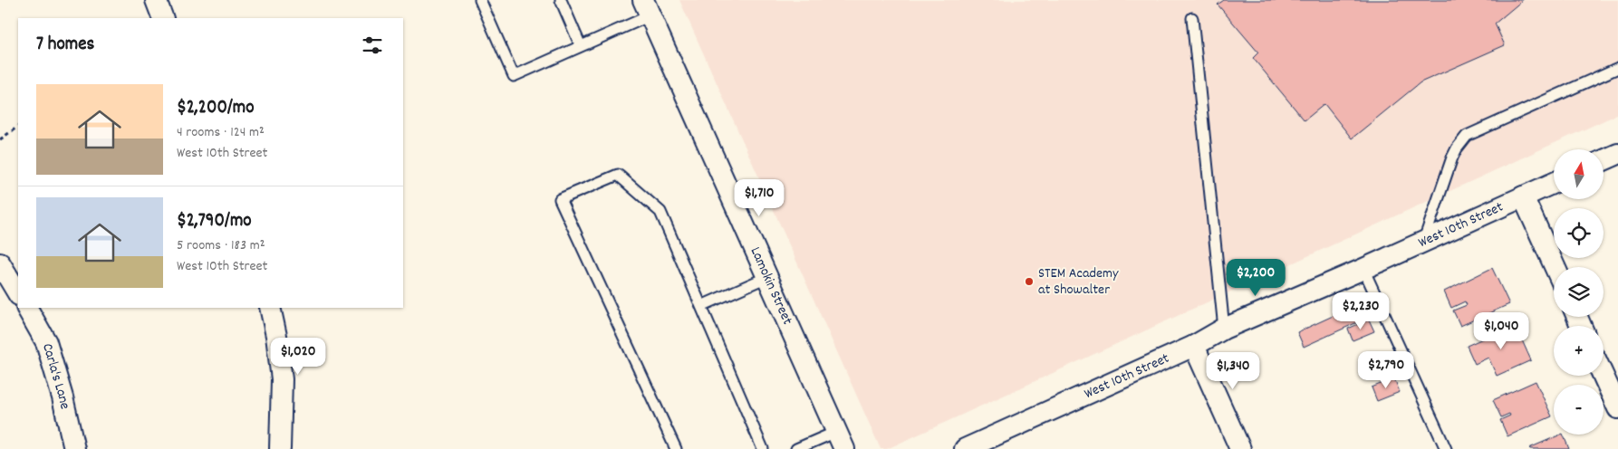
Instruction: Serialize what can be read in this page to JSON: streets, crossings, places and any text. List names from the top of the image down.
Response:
{
  "streets": {
    "street": ["West 10th Street", "Lamokin Street", "Carla's Lane"]
  },
  "places": ["STEM Academy at Showalter"],
  "north": "top",
  "page": {
    "heading": "7 homes",
    "list": [
      {
        "name": "$2,200/mo",
        "note": "4 rooms · 124 m² · West 10th Street"
      },
      {
        "name": "$2,790/mo",
        "note": "5 rooms · 183 m² · West 10th Street"
      }
    ],
    "map_buttons": ["+", "−"],
    "price": [
      "$1,710",
      "$2,200",
      "$2,230",
      "$1,040",
      "$1,020",
      "$2,790",
      "$1,340"
    ]
  }
}
